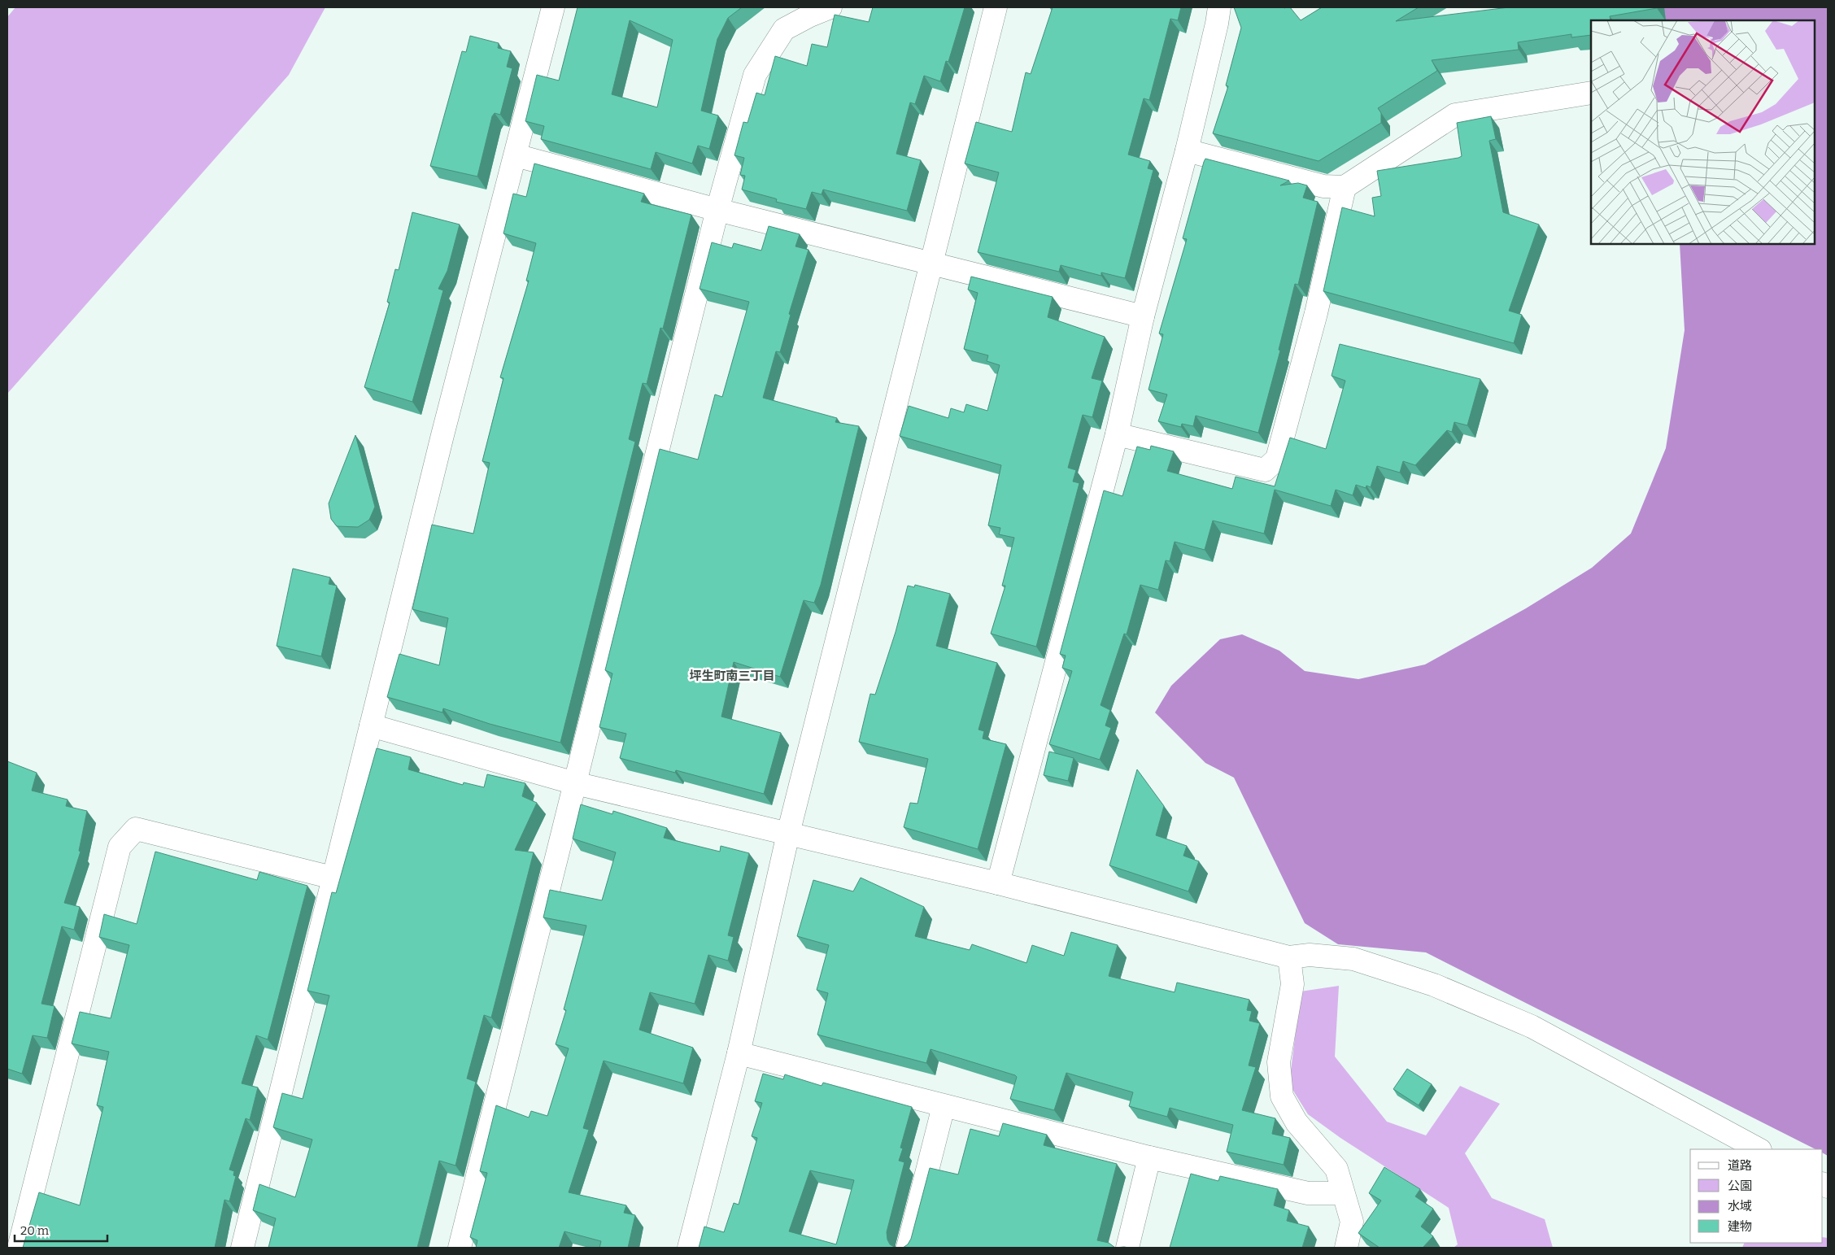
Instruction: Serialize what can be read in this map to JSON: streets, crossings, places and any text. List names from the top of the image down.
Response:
{
  "districts": ["坪生町南三丁目"],
  "legend": [
    "道路",
    "公園",
    "水域",
    "建物"
  ],
  "scale_bar": "20 m"
}
